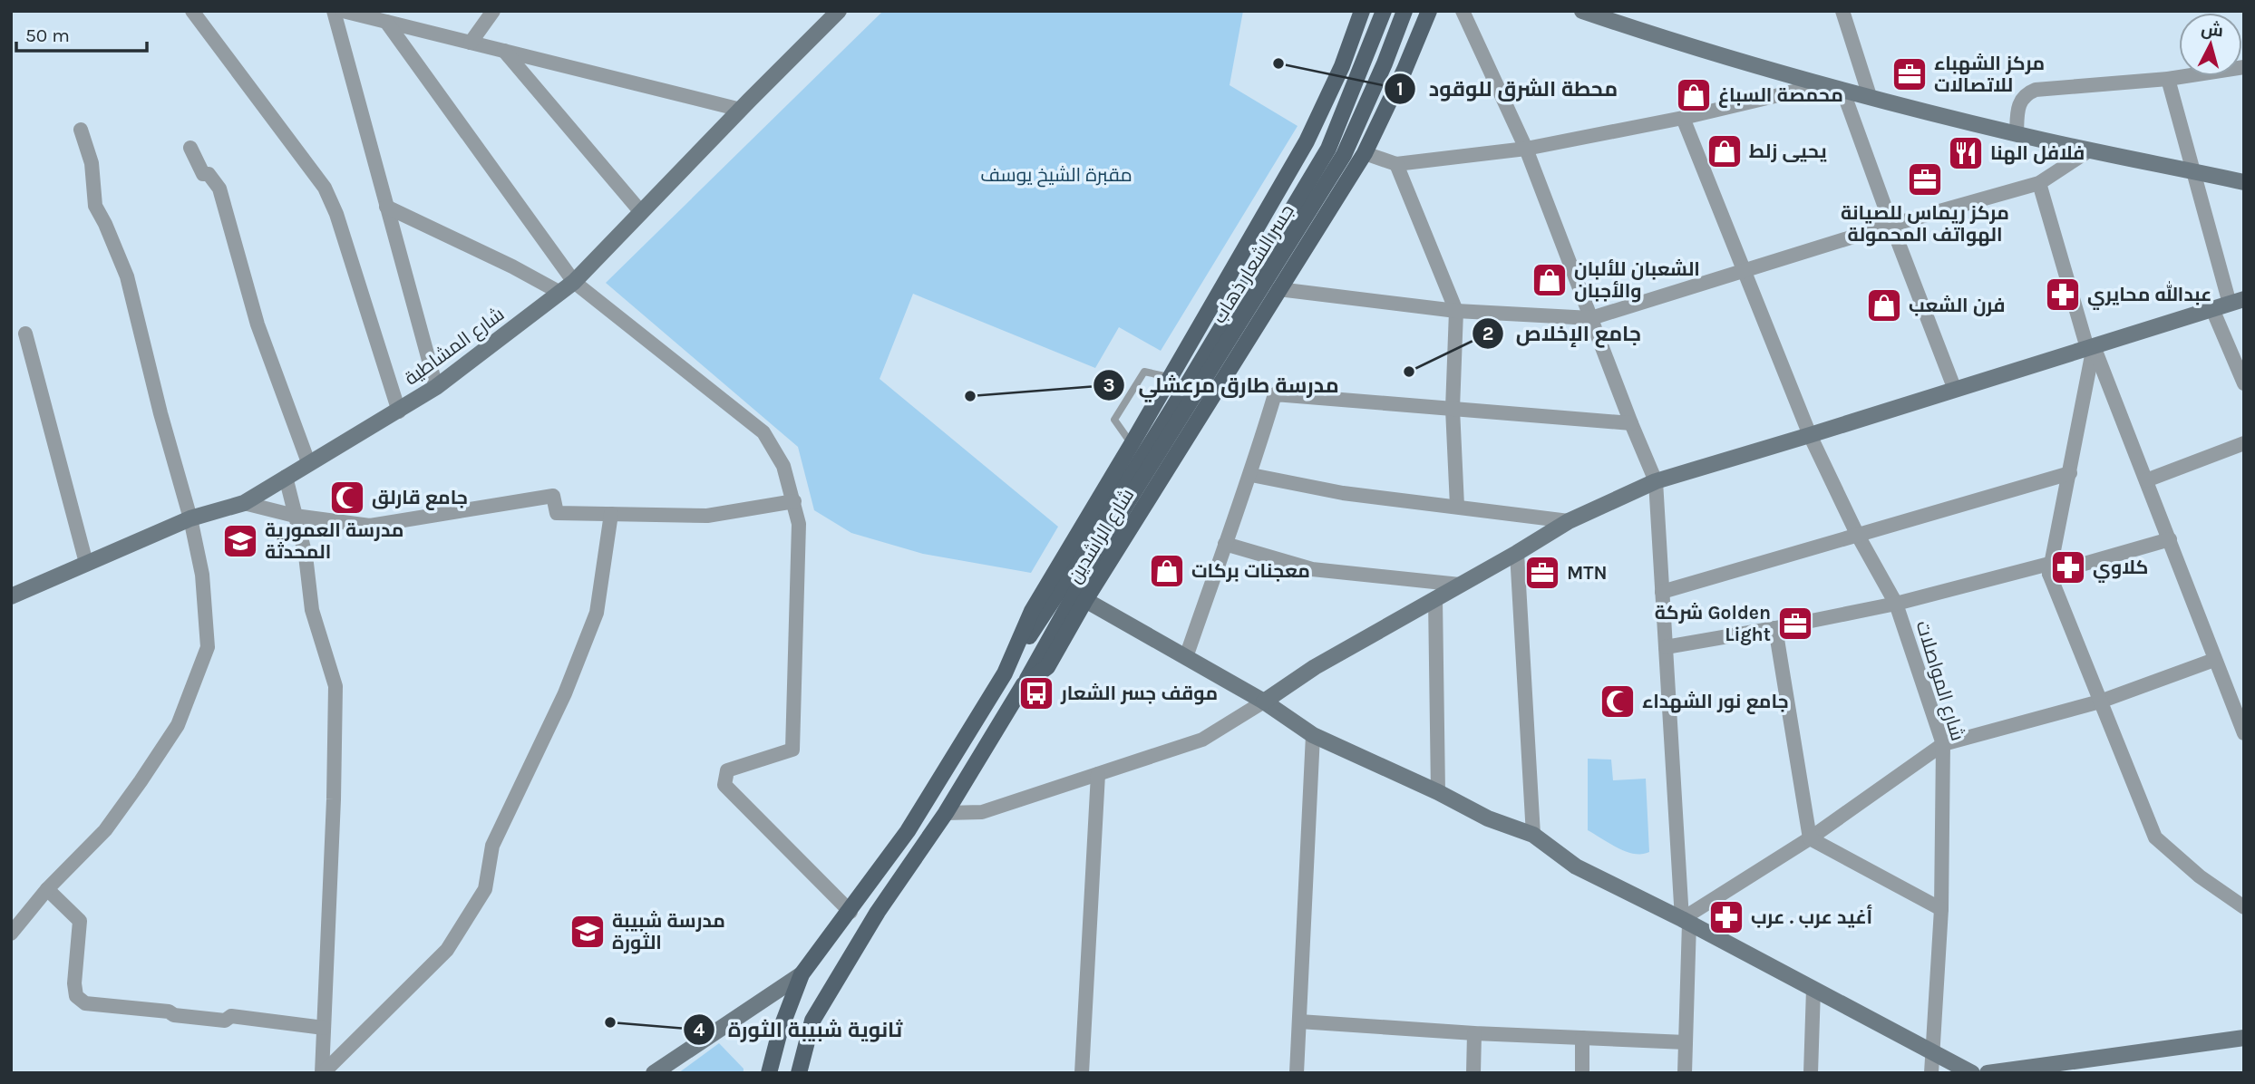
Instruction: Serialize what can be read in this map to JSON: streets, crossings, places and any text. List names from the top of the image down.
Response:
{
  "streets": {
    "main road": ["جسر الشعار ذهاب", "شارع المشاطية", "شارع الراشدين"],
    "street": ["شارع المواصلات"]
  },
  "parks": ["مقبرة الشيخ يوسف"],
  "places": {
    "other": [
      "محطة الشرق للوقود",
      "جامع الإخلاص",
      "مدرسة طارق مرعشلي",
      "ثانوية شبيبة الثورة"
    ],
    "office": [
      "مركز الشهباء للاتصالات",
      "مركز ريماس للصيانة الهواتف المحمولة",
      "MTN",
      "شركة Golden Light"
    ],
    "shop": [
      "محمصة السباغ",
      "يحيى زلط",
      "الشعبان للألبان والأجبان",
      "فرن الشعب",
      "معجنات بركات"
    ],
    "restaurant": ["فلافل الهنا"],
    "pharmacy": ["عبدالله محايري", "كلاوي", "أغيد عرب . عرب"],
    "mosque": ["جامع قارلق", "جامع نور الشهداء"],
    "school or university": ["مدرسة العمورية المحدثة", "مدرسة شبيبة الثورة"],
    "bus stop": ["موقف جسر الشعار"]
  },
  "scale_bar": "50 m",
  "north": "top"
}
